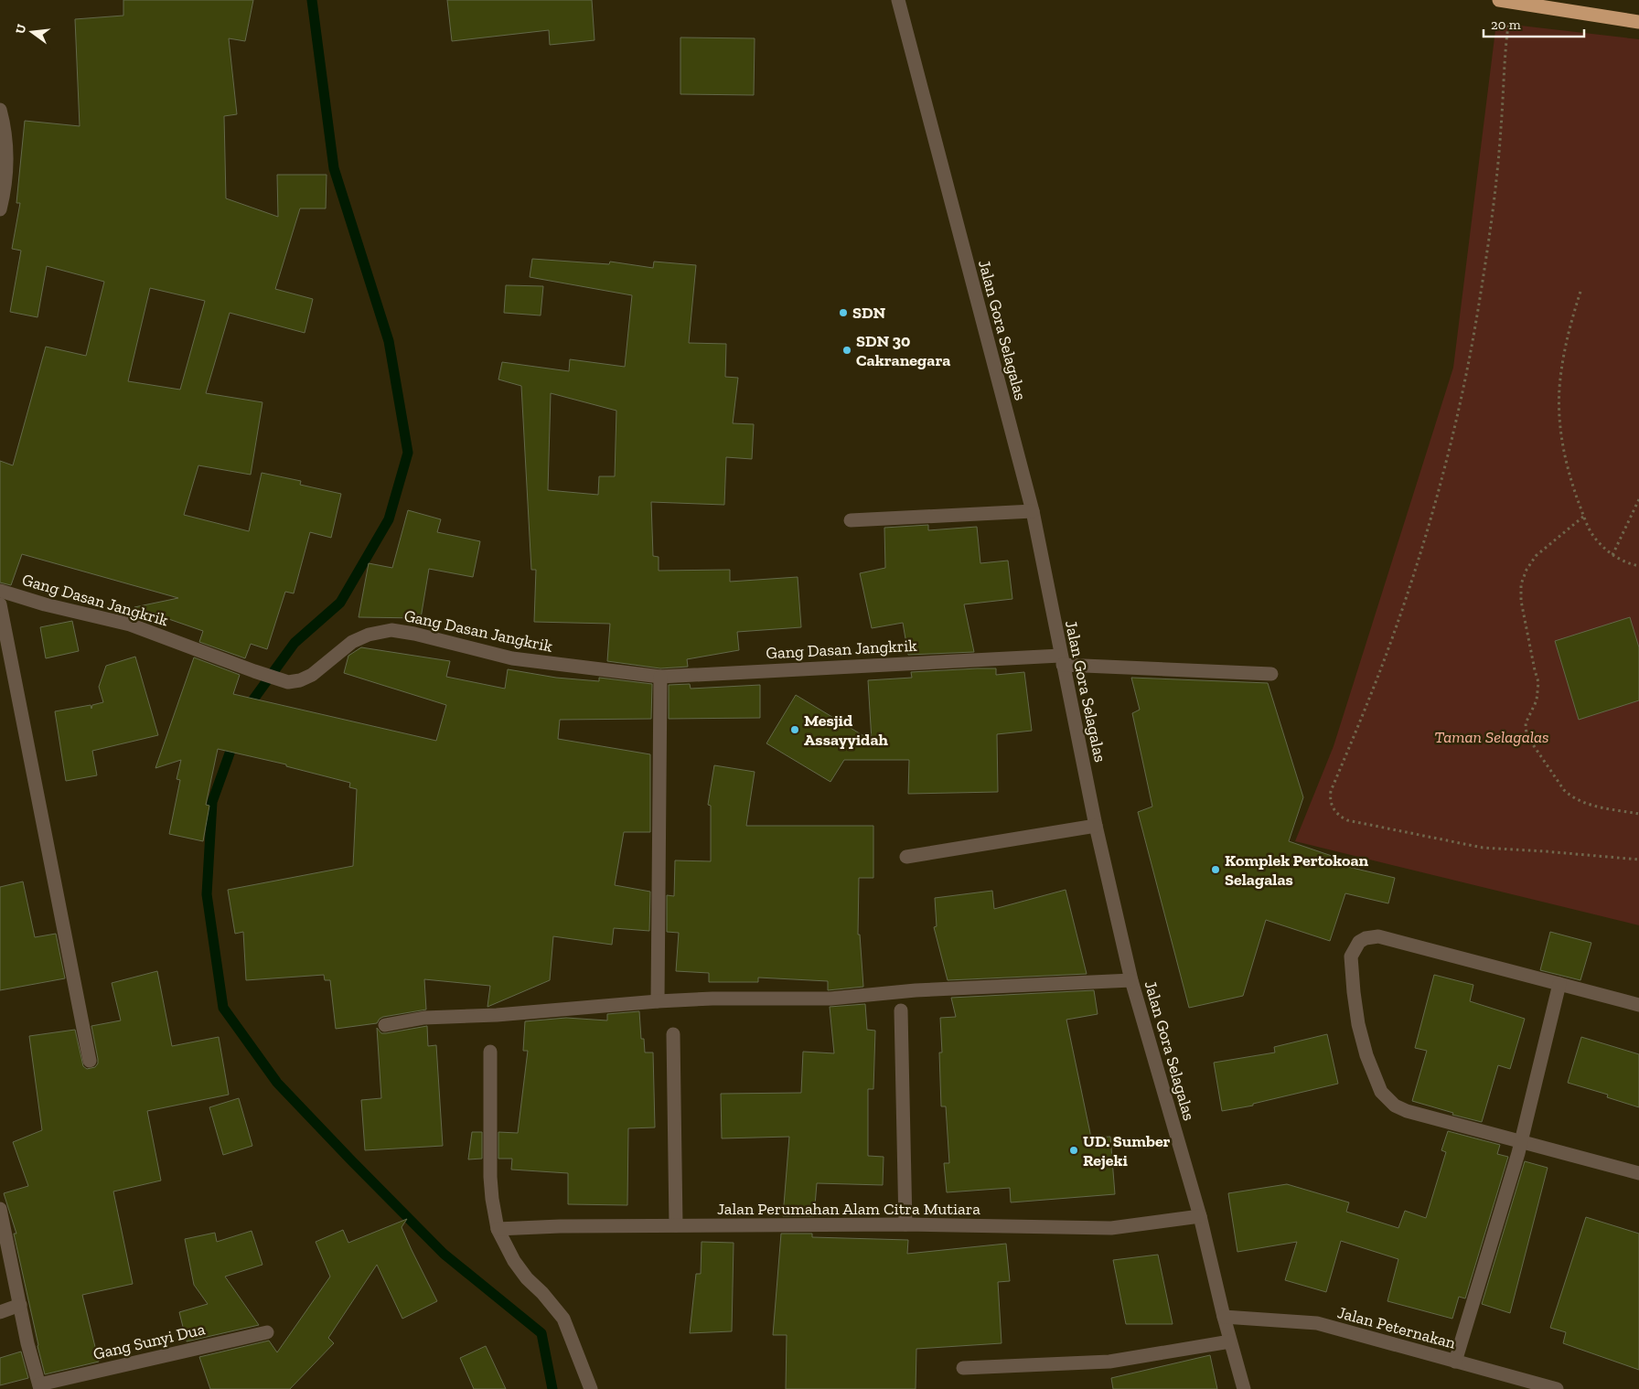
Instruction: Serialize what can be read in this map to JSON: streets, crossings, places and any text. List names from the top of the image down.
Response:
{
  "streets": {
    "street": [
      "Jalan Gora Selagalas",
      "Gang Dasan Jangkrik",
      "Jalan Perumahan Alam Citra Mutiara",
      "Jalan Peternakan",
      "Gang Sunyi Dua"
    ]
  },
  "crossings": [
    ["Jalan Gora Selagalas", "Gang Dasan Jangkrik"],
    ["Jalan Gora Selagalas", "Jalan Perumahan Alam Citra Mutiara"],
    ["Jalan Gora Selagalas", "Jalan Peternakan"]
  ],
  "parks": ["Taman Selagalas"],
  "places": [
    "SDN",
    "SDN 30 Cakranegara",
    "Mesjid Assayyidah",
    "Komplek Pertokoan Selagalas",
    "UD. Sumber Rejeki"
  ],
  "scale_bar": "20 m",
  "north": "left"
}
